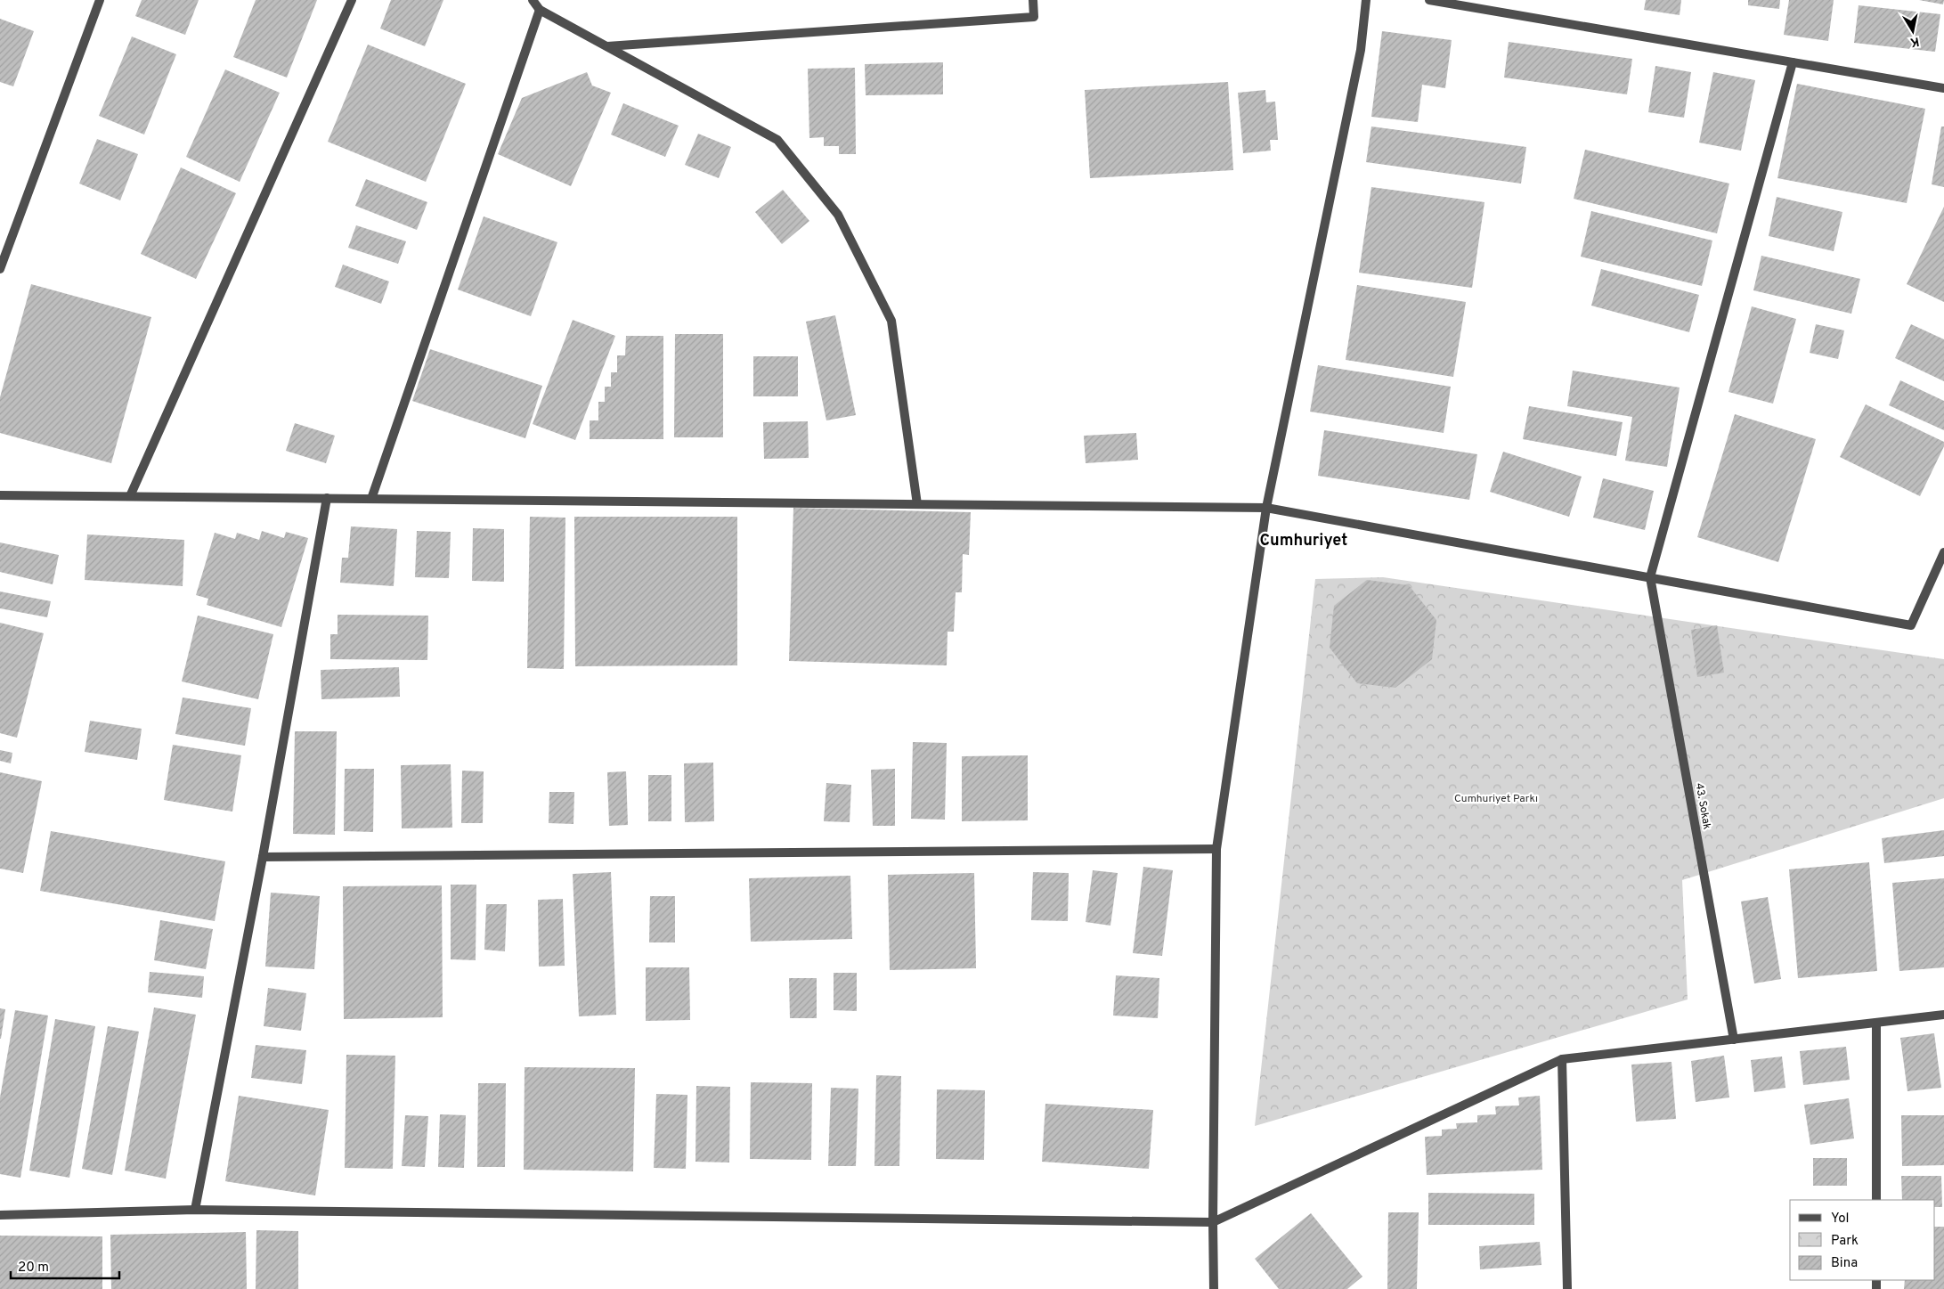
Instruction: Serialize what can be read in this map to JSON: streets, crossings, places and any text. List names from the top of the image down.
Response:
{
  "streets": {
    "street": ["43. Sokak"]
  },
  "districts": ["Cumhuriyet"],
  "parks": ["Cumhuriyet Parkı"],
  "legend": ["Yol", "Park", "Bina"],
  "scale_bar": "20 m",
  "north": "bottom"
}
